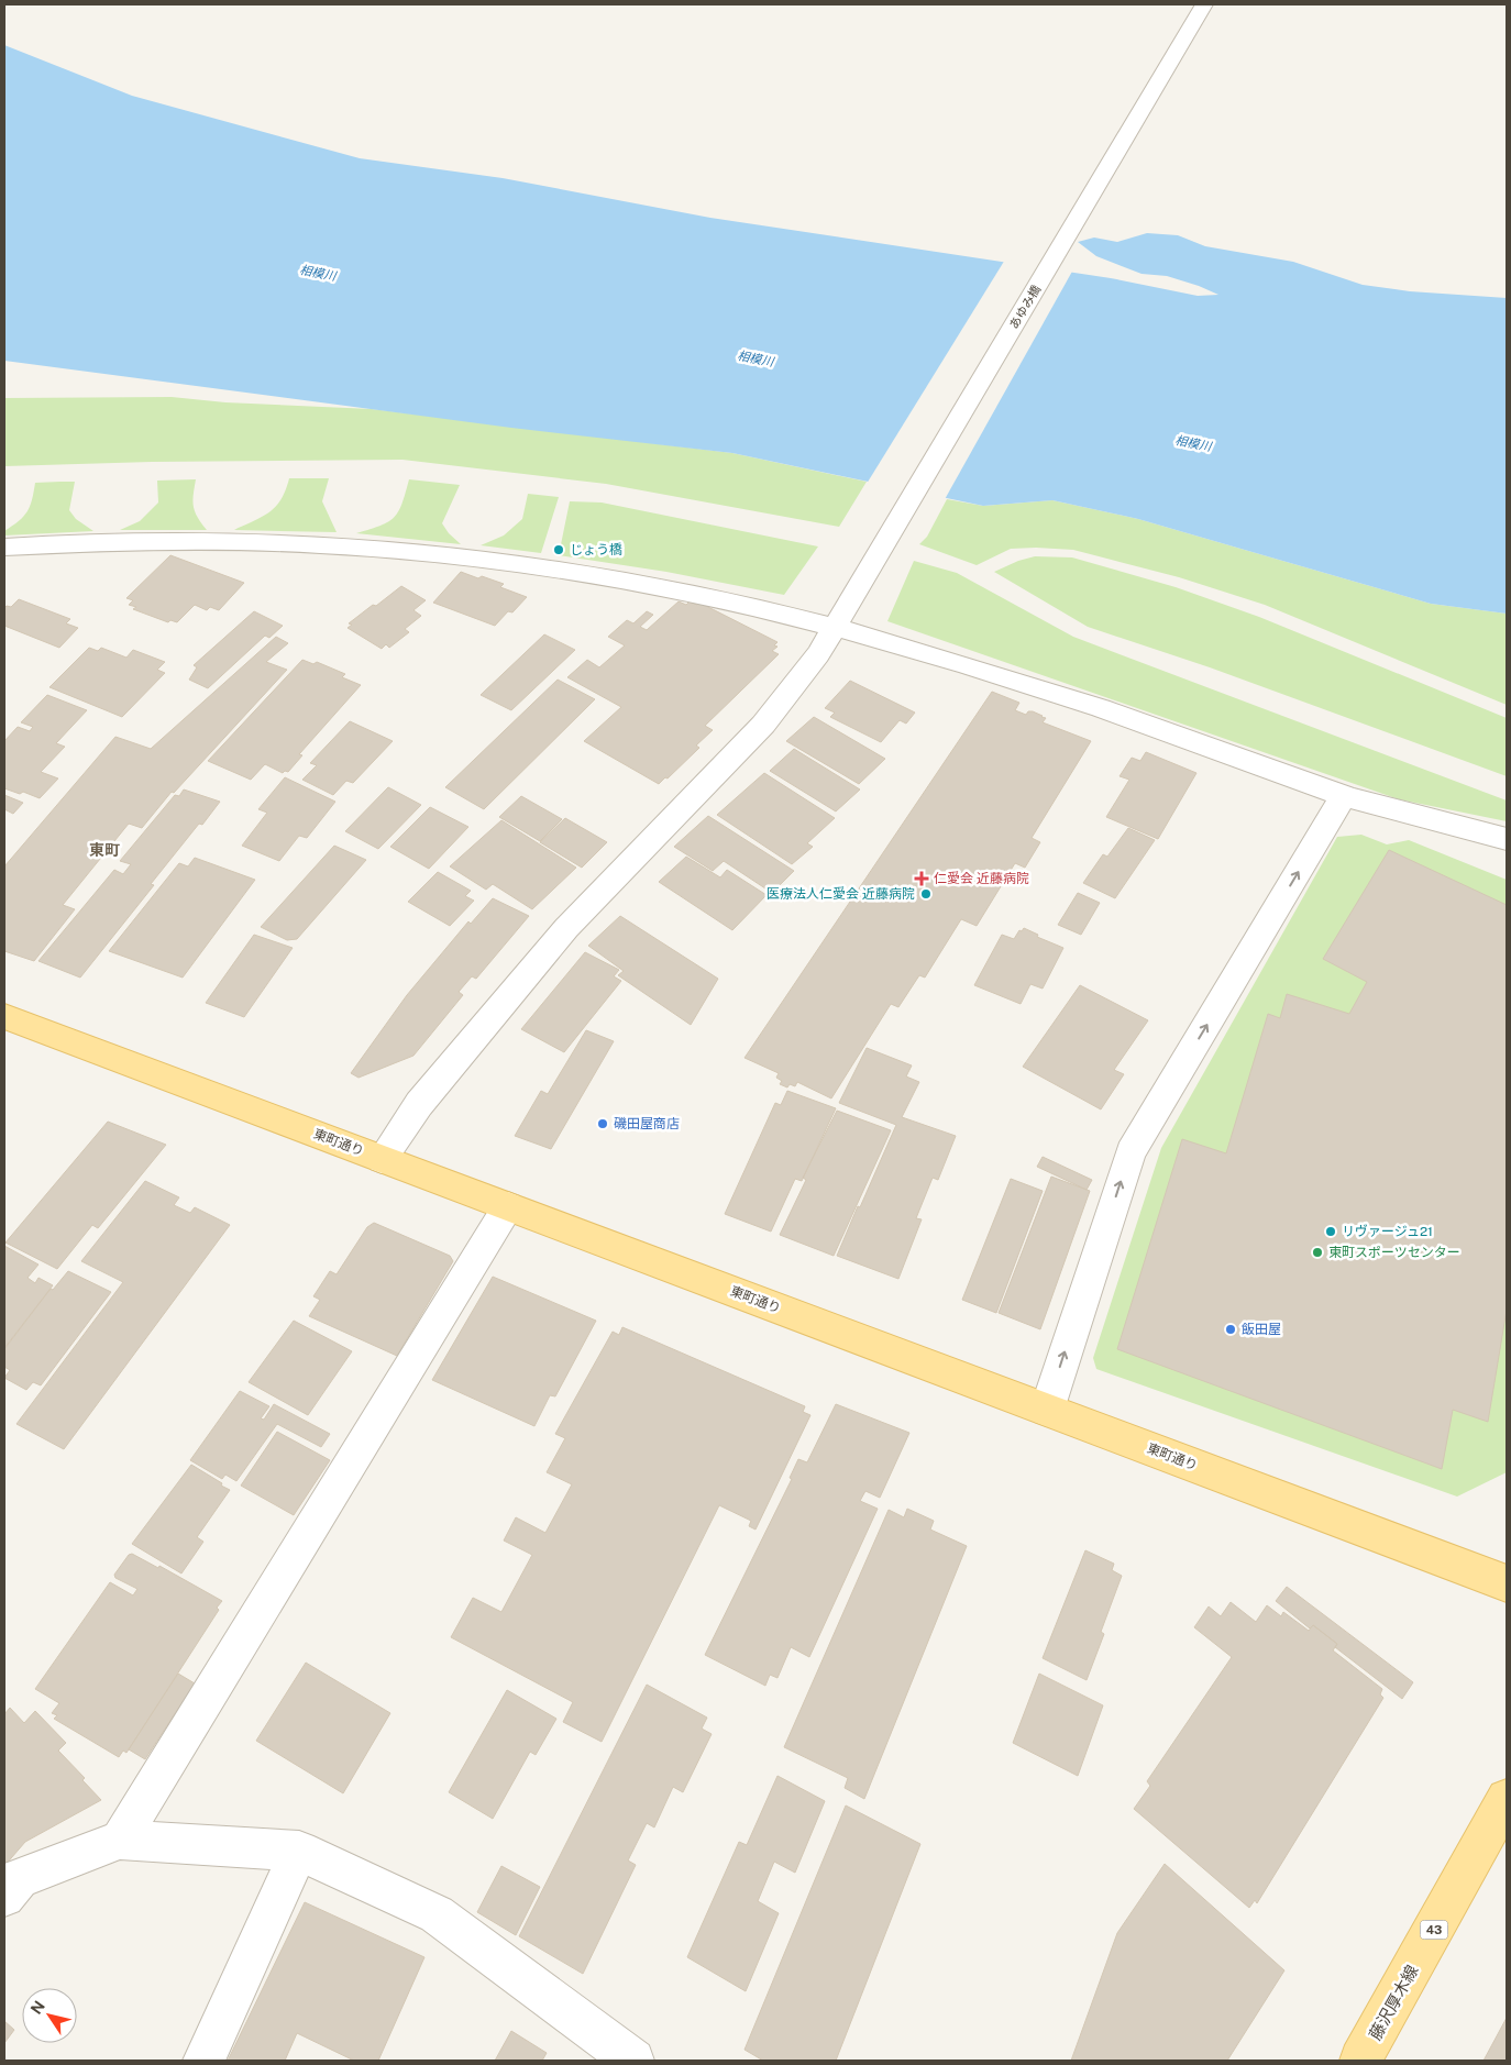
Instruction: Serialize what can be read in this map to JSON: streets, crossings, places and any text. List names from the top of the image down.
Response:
{
  "streets": {
    "main road": ["東町通り", "43", "藤沢厚木線"],
    "street": ["あゆみ橋"]
  },
  "crossings": [
    ["あゆみ橋", "東町通り"]
  ],
  "districts": ["東町"],
  "water": ["相模川"],
  "places": {
    "other": [
      "じょう橋",
      "医療法人仁愛会 近藤病院",
      "磯田屋商店",
      "リヴァージュ21",
      "東町スポーツセンター",
      "飯田屋"
    ],
    "health": ["仁愛会 近藤病院"]
  },
  "north": "top left"
}
